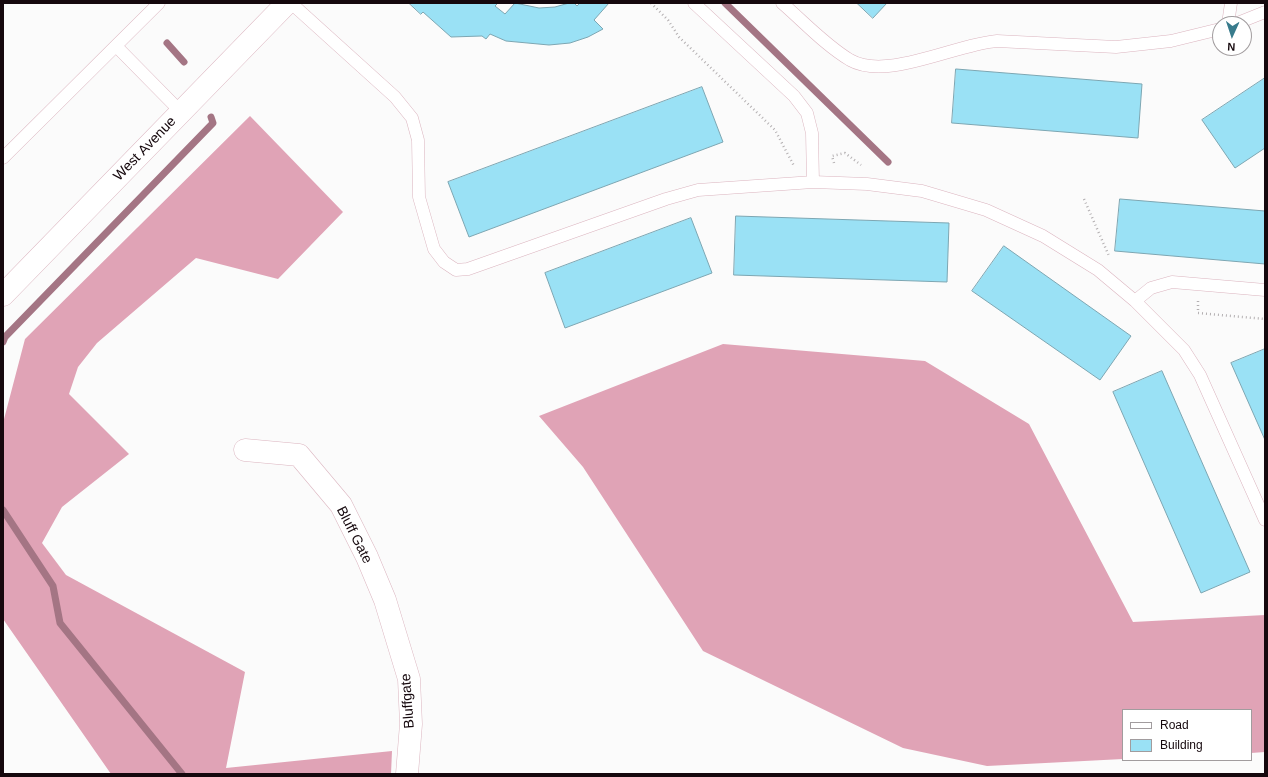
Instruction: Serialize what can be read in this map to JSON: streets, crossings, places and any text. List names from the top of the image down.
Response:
{
  "streets": {
    "main road": ["West Avenue", "Bluff Gate", "Bluffgate"]
  },
  "crossings": [
    ["Bluff Gate", "Bluffgate"]
  ],
  "legend": ["Road", "Building"],
  "north": "bottom"
}
